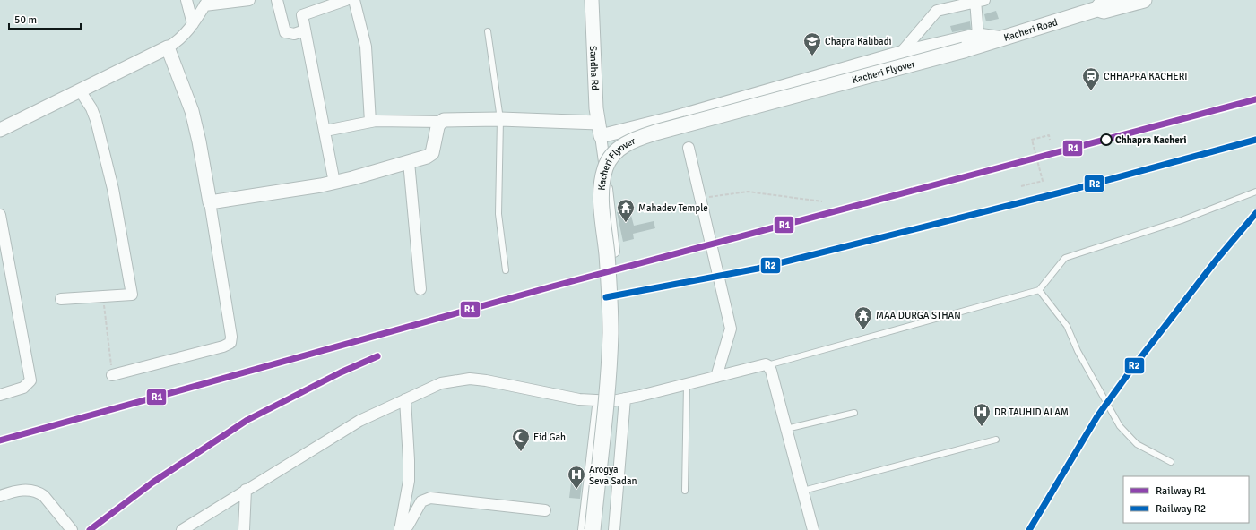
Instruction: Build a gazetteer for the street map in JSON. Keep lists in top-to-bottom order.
{
  "streets": {
    "main road": ["Kacheri Road", "Kacheri Flyover"],
    "street": ["Sandha Rd"]
  },
  "crossings": [
    ["Kacheri Road", "Kacheri Flyover"]
  ],
  "places": {
    "school or university": ["Chapra Kalibadi"],
    "station": ["CHHAPRA KACHERI"],
    "other": ["Chhapra Kacheri"],
    "temple": ["Mahadev Temple", "MAA DURGA STHAN"],
    "hospital": ["DR TAUHID ALAM", "Arogya Seva Sadan"],
    "mosque": ["Eid Gah"]
  },
  "lines": ["rail line R1", "rail line R2"],
  "legend": ["Railway R1", "Railway R2"],
  "scale_bar": "50 m"
}
